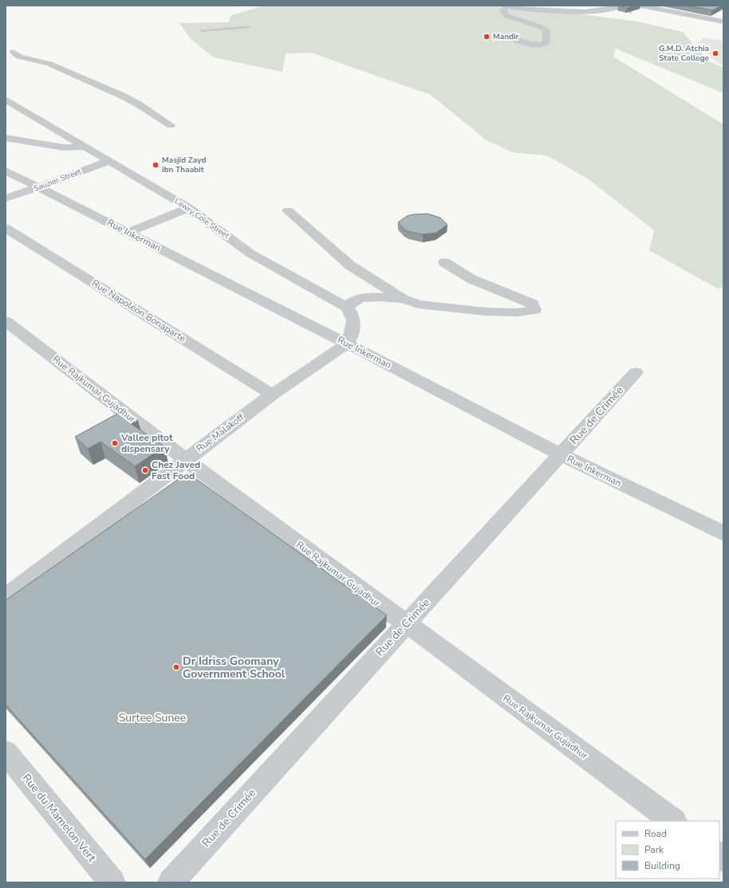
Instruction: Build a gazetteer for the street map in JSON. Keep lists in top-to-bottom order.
{
  "streets": {
    "street": [
      "Sauzier Street",
      "Lawry Cole Street",
      "Rue Inkerman",
      "Rue Napoléon Bonaparte",
      "Rue Rajkumar Gujadhur",
      "Rue de Crimée",
      "Rue Malakoff",
      "Rue du Mamelon Vert"
    ]
  },
  "crossings": [
    ["Sauzier Street", "Lawry Cole Street"],
    ["Sauzier Street", "Rue Inkerman"],
    ["Rue Inkerman", "Rue de Crimée"],
    ["Rue Inkerman", "Rue Malakoff"],
    ["Rue Napoléon Bonaparte", "Rue Malakoff"],
    ["Rue Rajkumar Gujadhur", "Rue de Crimée"],
    ["Rue Rajkumar Gujadhur", "Rue Malakoff"]
  ],
  "parks": ["Surtee Sunee"],
  "places": [
    "Mandir",
    "G.M.D. Atchia State College",
    "Masjid Zayd ibn Thaabit",
    "Vallee pitot dispensary",
    "Chez Javed Fast Food",
    "Dr Idriss Goomany Government School"
  ],
  "legend": ["Road", "Park", "Building"]
}
